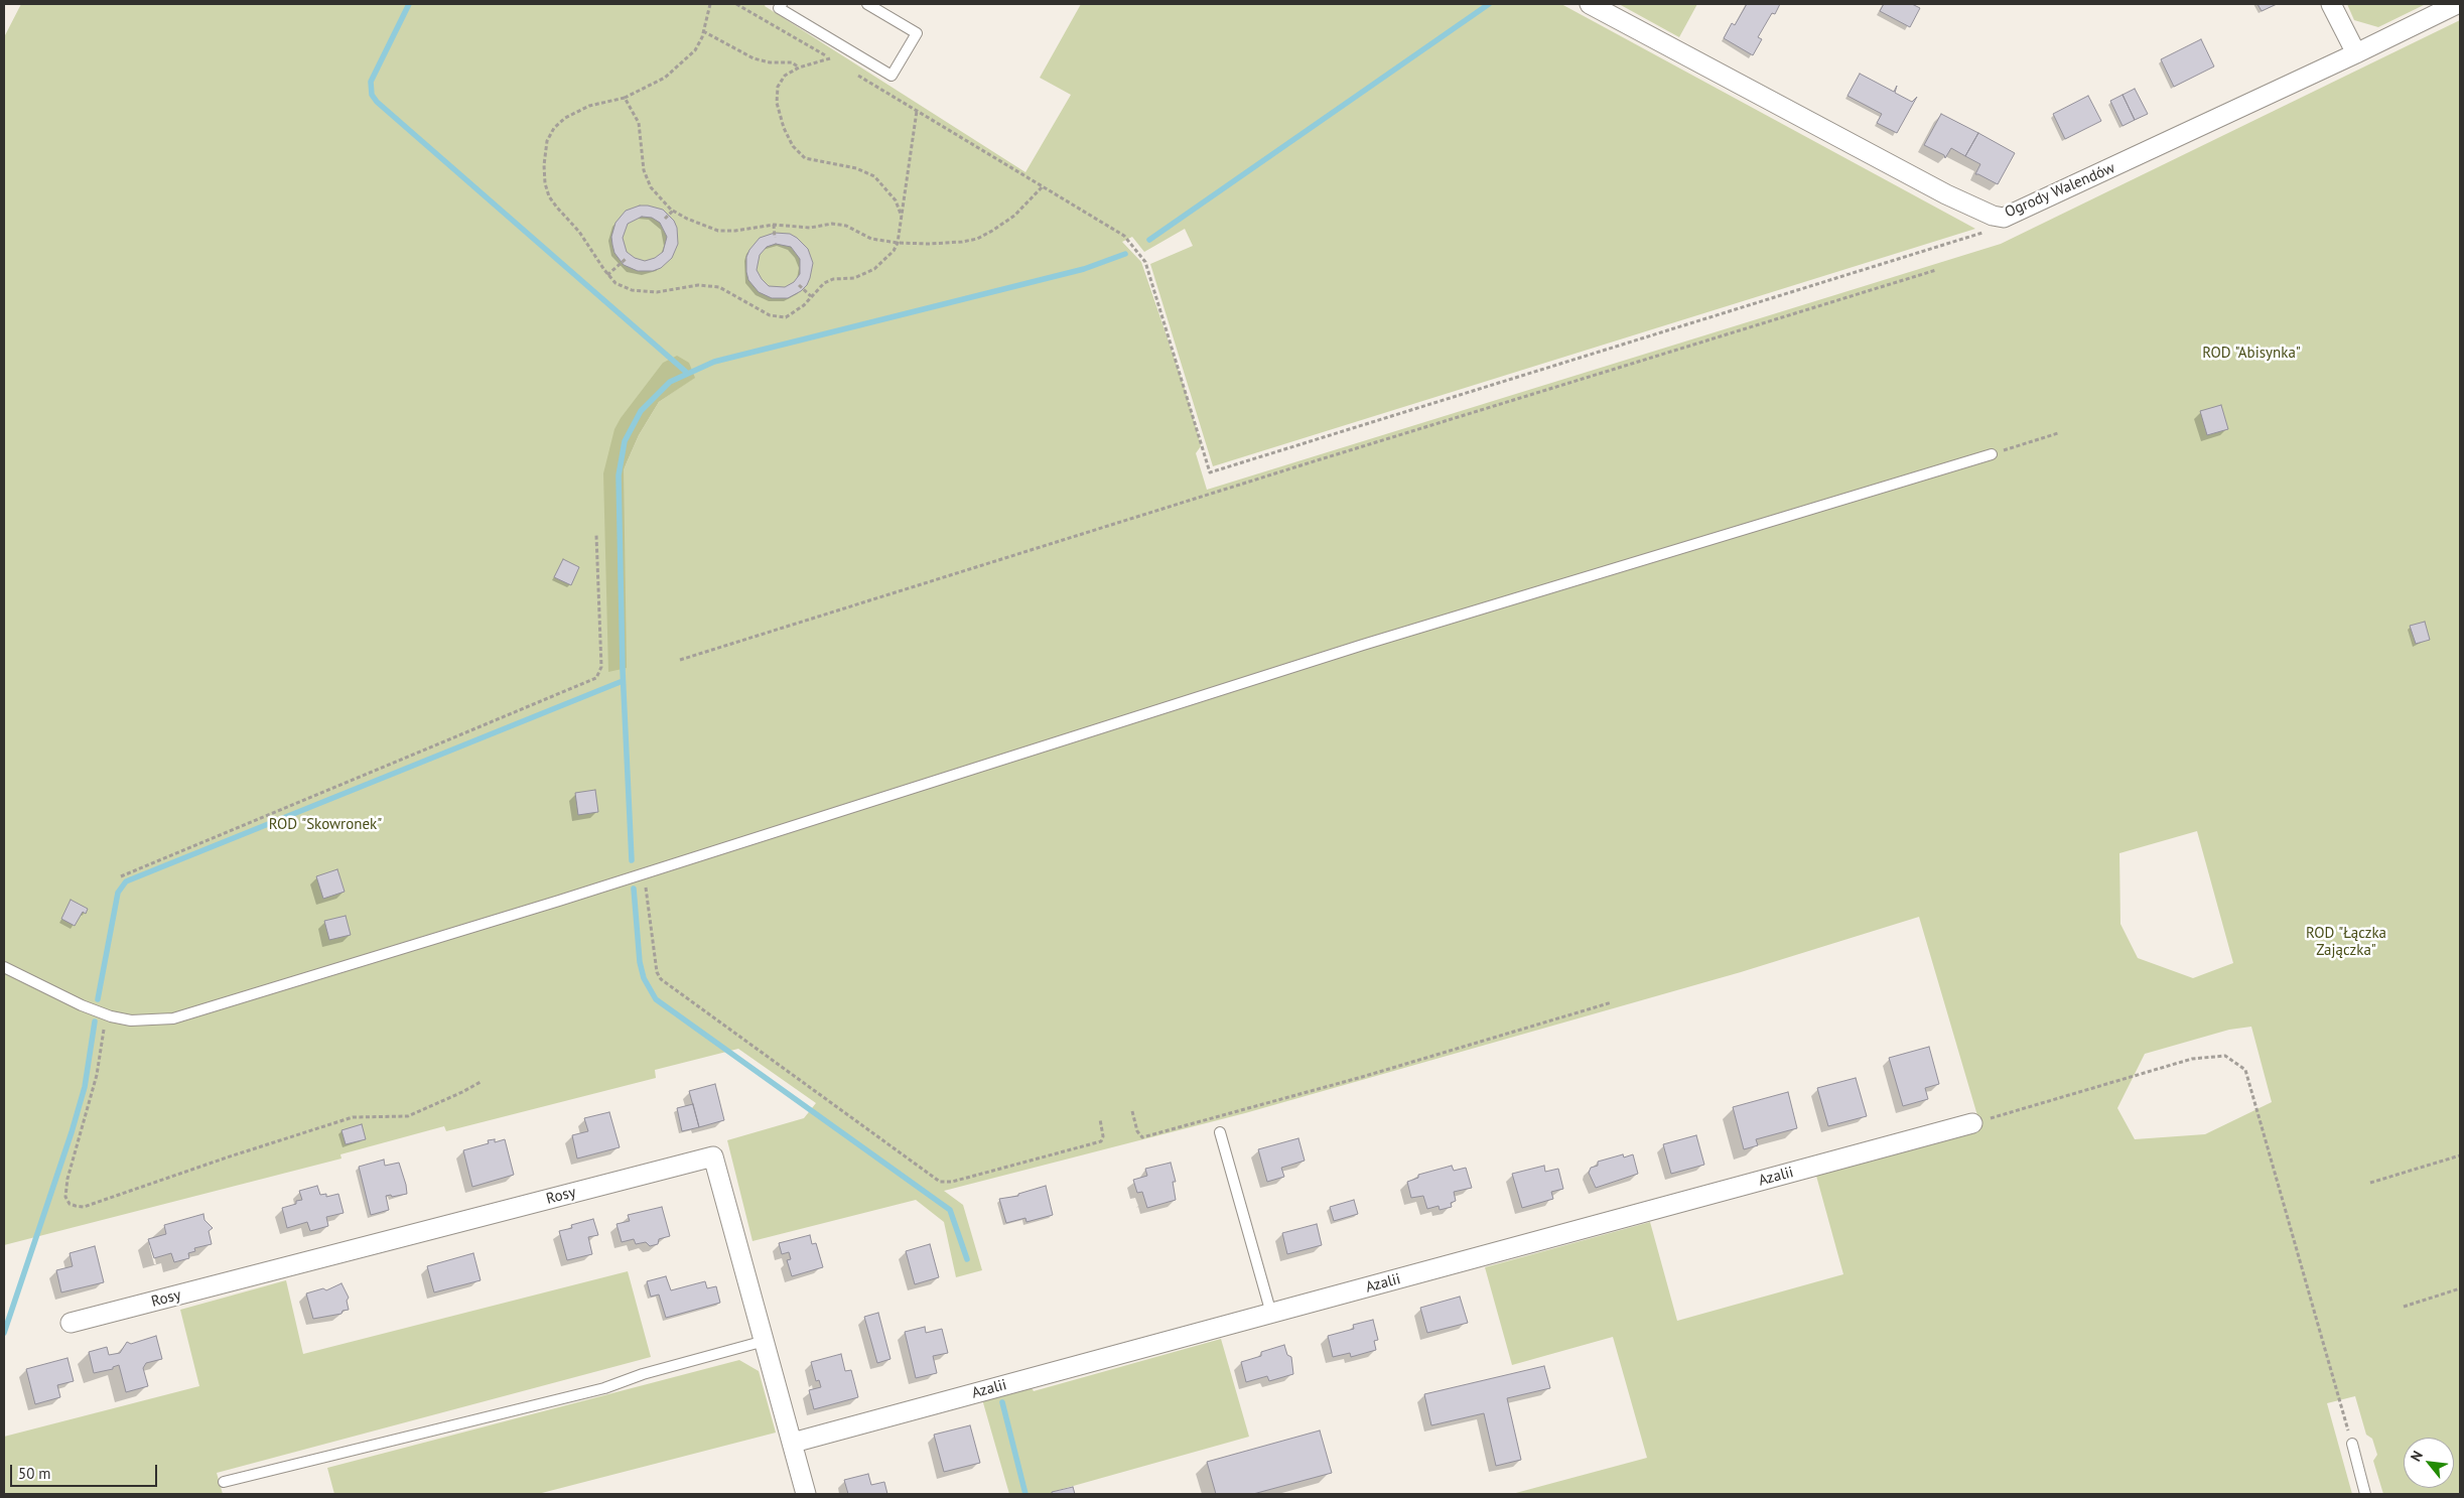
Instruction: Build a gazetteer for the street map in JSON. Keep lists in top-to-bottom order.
{
  "streets": {
    "street": ["Ogrody Walendów", "Azalii", "Rosy"]
  },
  "crossings": [
    ["Azalii", "Rosy"]
  ],
  "parks": ["ROD \"Abisynka\"", "ROD \"Skowronek\"", "ROD \"Łączka Zajączka\""],
  "scale_bar": "50 m",
  "north": "top left"
}
